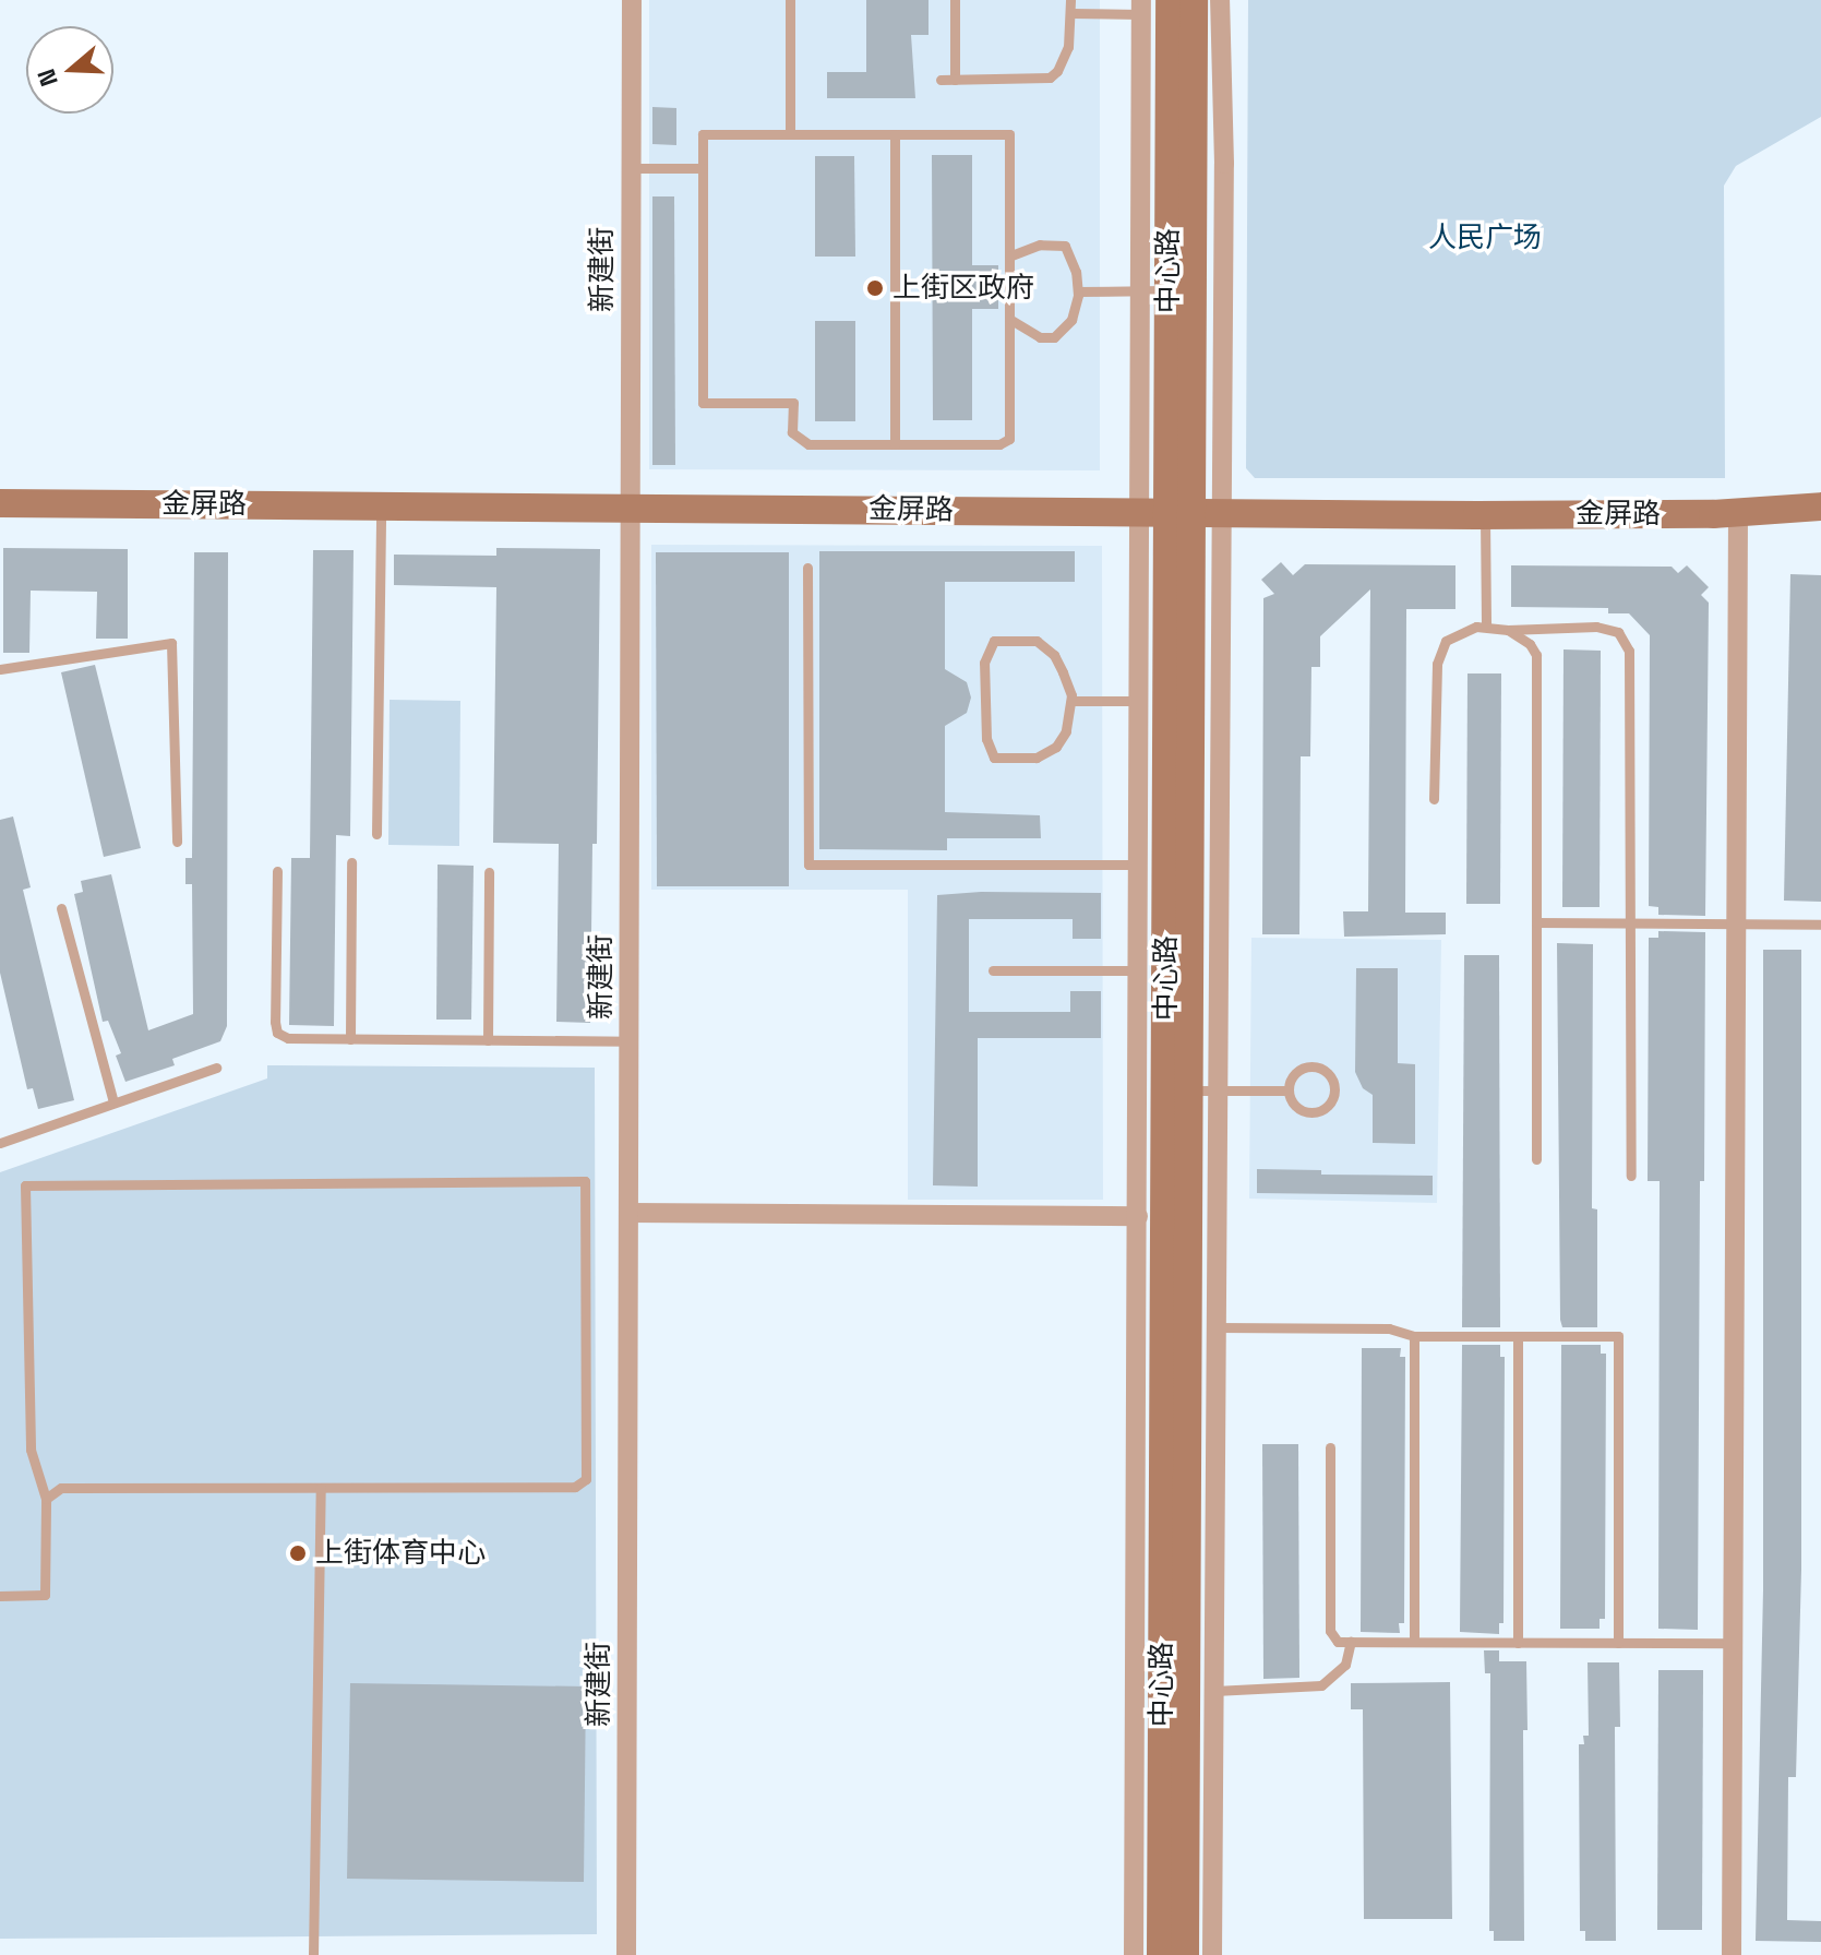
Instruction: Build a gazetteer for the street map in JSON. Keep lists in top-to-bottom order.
{
  "streets": {
    "main road": ["中心路", "金屏路"],
    "street": ["新建街"]
  },
  "crossings": [
    ["新建街", "金屏路"],
    ["中心路", "金屏路"]
  ],
  "parks": ["人民广场"],
  "places": ["上街区政府", "上街体育中心"],
  "north": "left"
}
